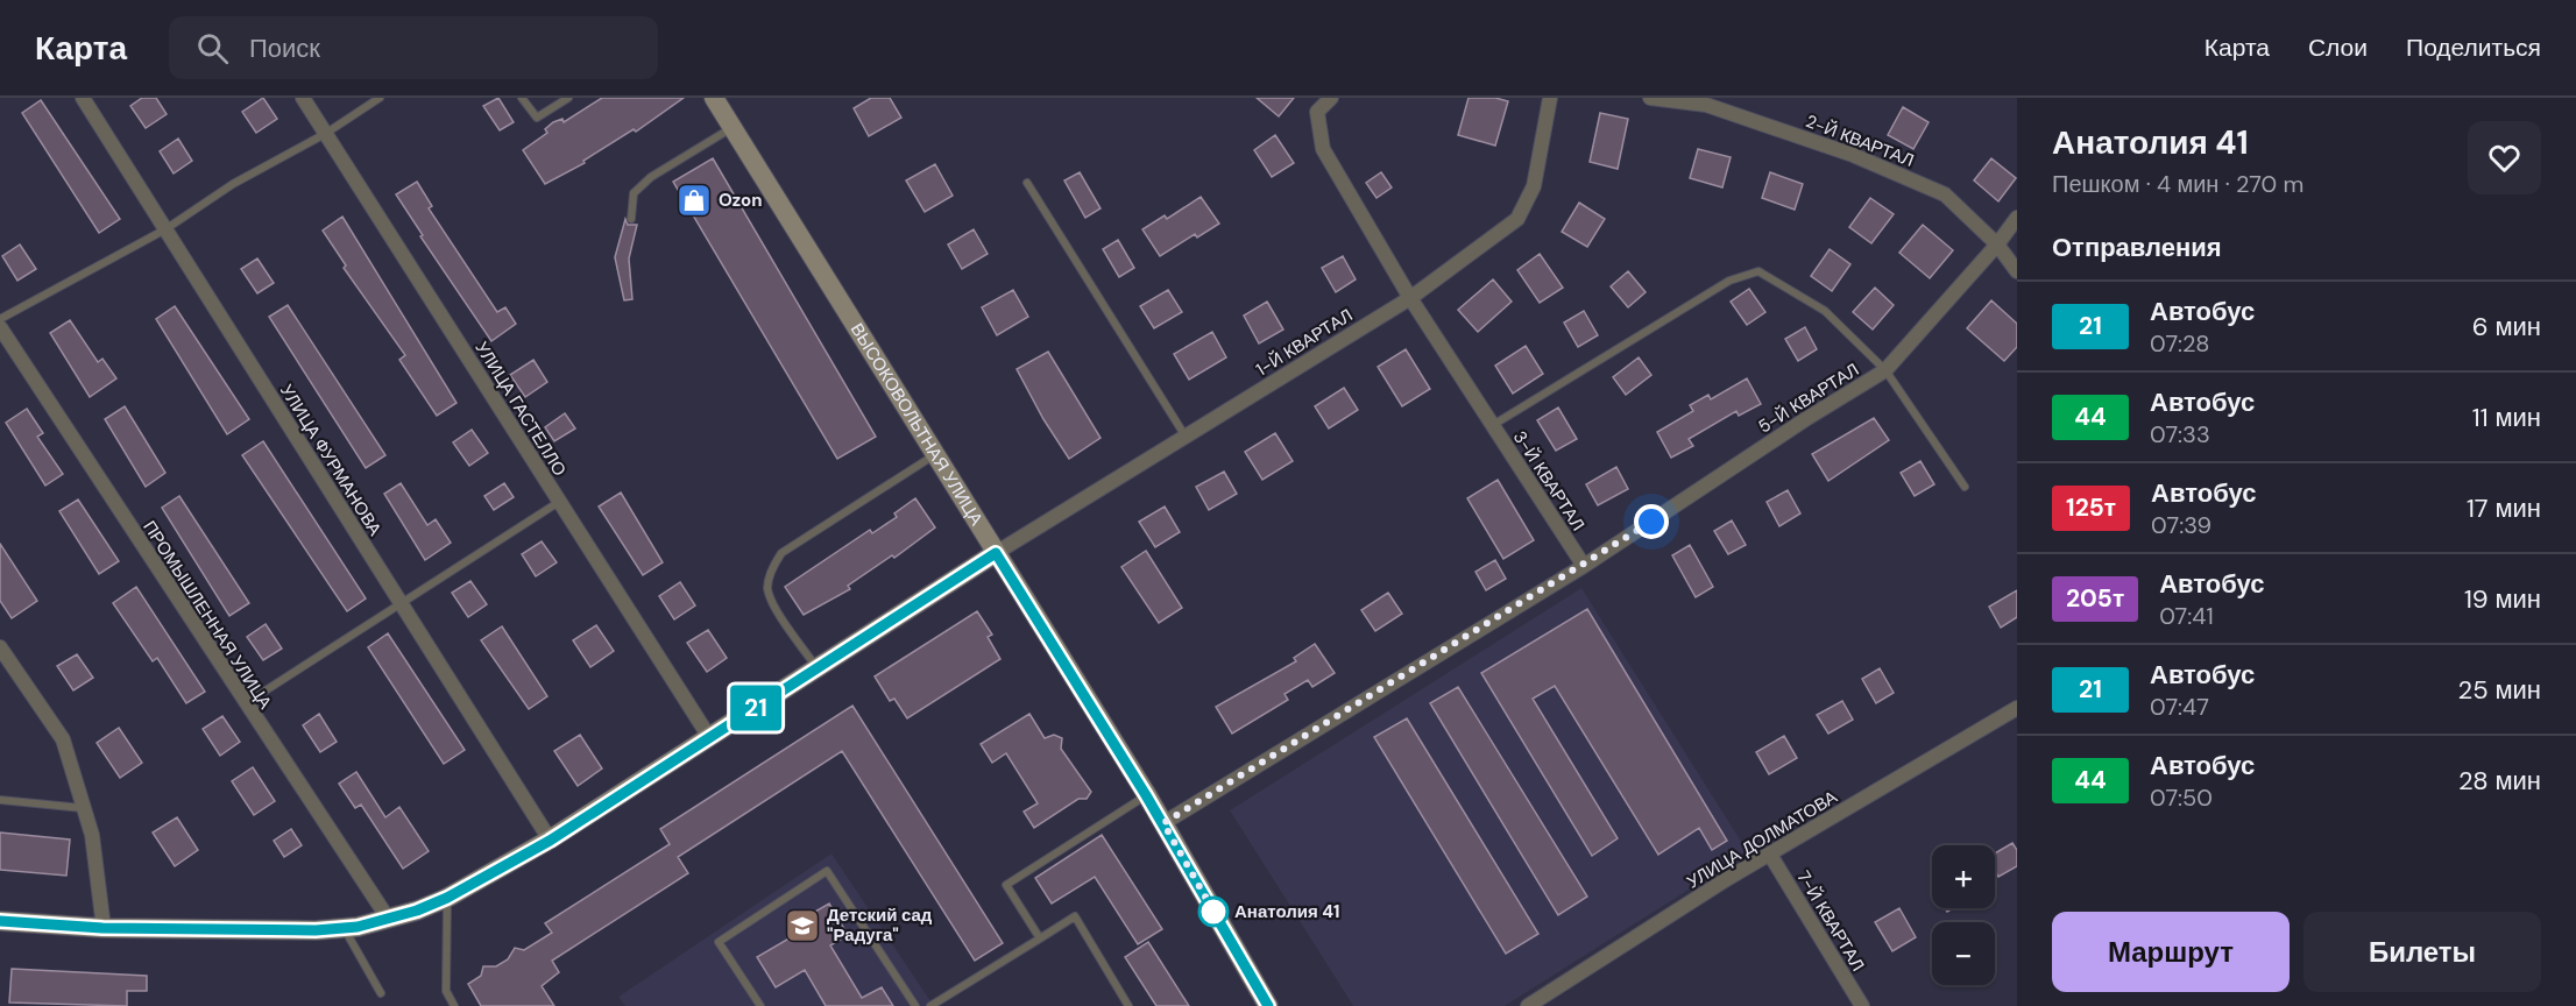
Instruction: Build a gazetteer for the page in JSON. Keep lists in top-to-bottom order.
{
  "streets": {
    "street": [
      "2-Й КВАРТАЛ",
      "1-Й КВАРТАЛ",
      "5-Й КВАРТАЛ",
      "УЛИЦА ГАСТЕЛЛО",
      "ВЫСОКОВОЛЬТНАЯ УЛИЦА",
      "УЛИЦА ФУРМАНОВА",
      "3-Й КВАРТАЛ",
      "ПРОМЫШЛЕННАЯ УЛИЦА",
      "УЛИЦА ДОЛМАТОВА",
      "7-Й КВАРТАЛ"
    ]
  },
  "crossings": [
    ["2-Й КВАРТАЛ", "5-Й КВАРТАЛ"],
    ["1-Й КВАРТАЛ", "ВЫСОКОВОЛЬТНАЯ УЛИЦА"],
    ["1-Й КВАРТАЛ", "3-Й КВАРТАЛ"],
    ["5-Й КВАРТАЛ", "3-Й КВАРТАЛ"],
    ["УЛИЦА ДОЛМАТОВА", "7-Й КВАРТАЛ"]
  ],
  "places": {
    "shop": ["Ozon"],
    "other": ["Анатолия 41"],
    "school or university": ["Детский сад \"Радуга\""]
  },
  "lines": ["bus line 21"],
  "page": {
    "header": "Карта",
    "search": "Поиск",
    "nav": ["Карта", "Слои", "Поделиться"],
    "on_map": "21",
    "heading": [
      ["Анатолия 41", "Пешком · 4 мин · 270 m"],
      "Отправления"
    ],
    "list": [
      {
        "mark": "21",
        "name": "Автобус",
        "note": "07:28",
        "value": "6 мин"
      },
      {
        "mark": "44",
        "name": "Автобус",
        "note": "07:33",
        "value": "11 мин"
      },
      {
        "mark": "125т",
        "name": "Автобус",
        "note": "07:39",
        "value": "17 мин"
      },
      {
        "mark": "205т",
        "name": "Автобус",
        "note": "07:41",
        "value": "19 мин"
      },
      {
        "mark": "21",
        "name": "Автобус",
        "note": "07:47",
        "value": "25 мин"
      },
      {
        "mark": "44",
        "name": "Автобус",
        "note": "07:50",
        "value": "28 мин"
      }
    ],
    "map_buttons": ["+", "−"],
    "buttons": ["Маршрут", "Билеты"]
  }
}
